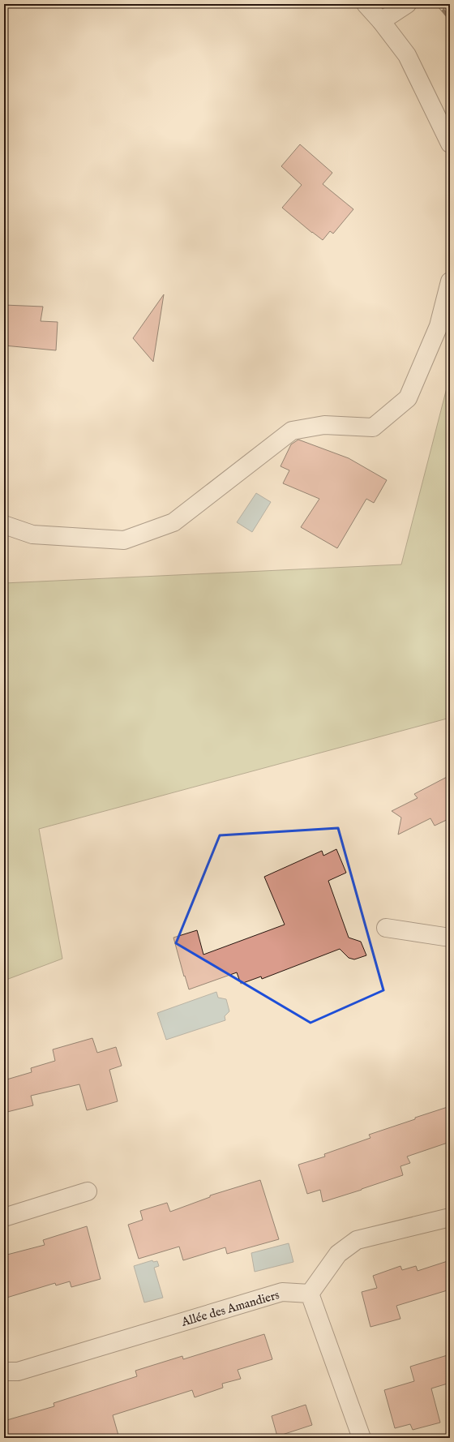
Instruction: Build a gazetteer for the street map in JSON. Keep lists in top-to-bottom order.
{
  "streets": {
    "street": ["Allée des Amandiers"]
  }
}
